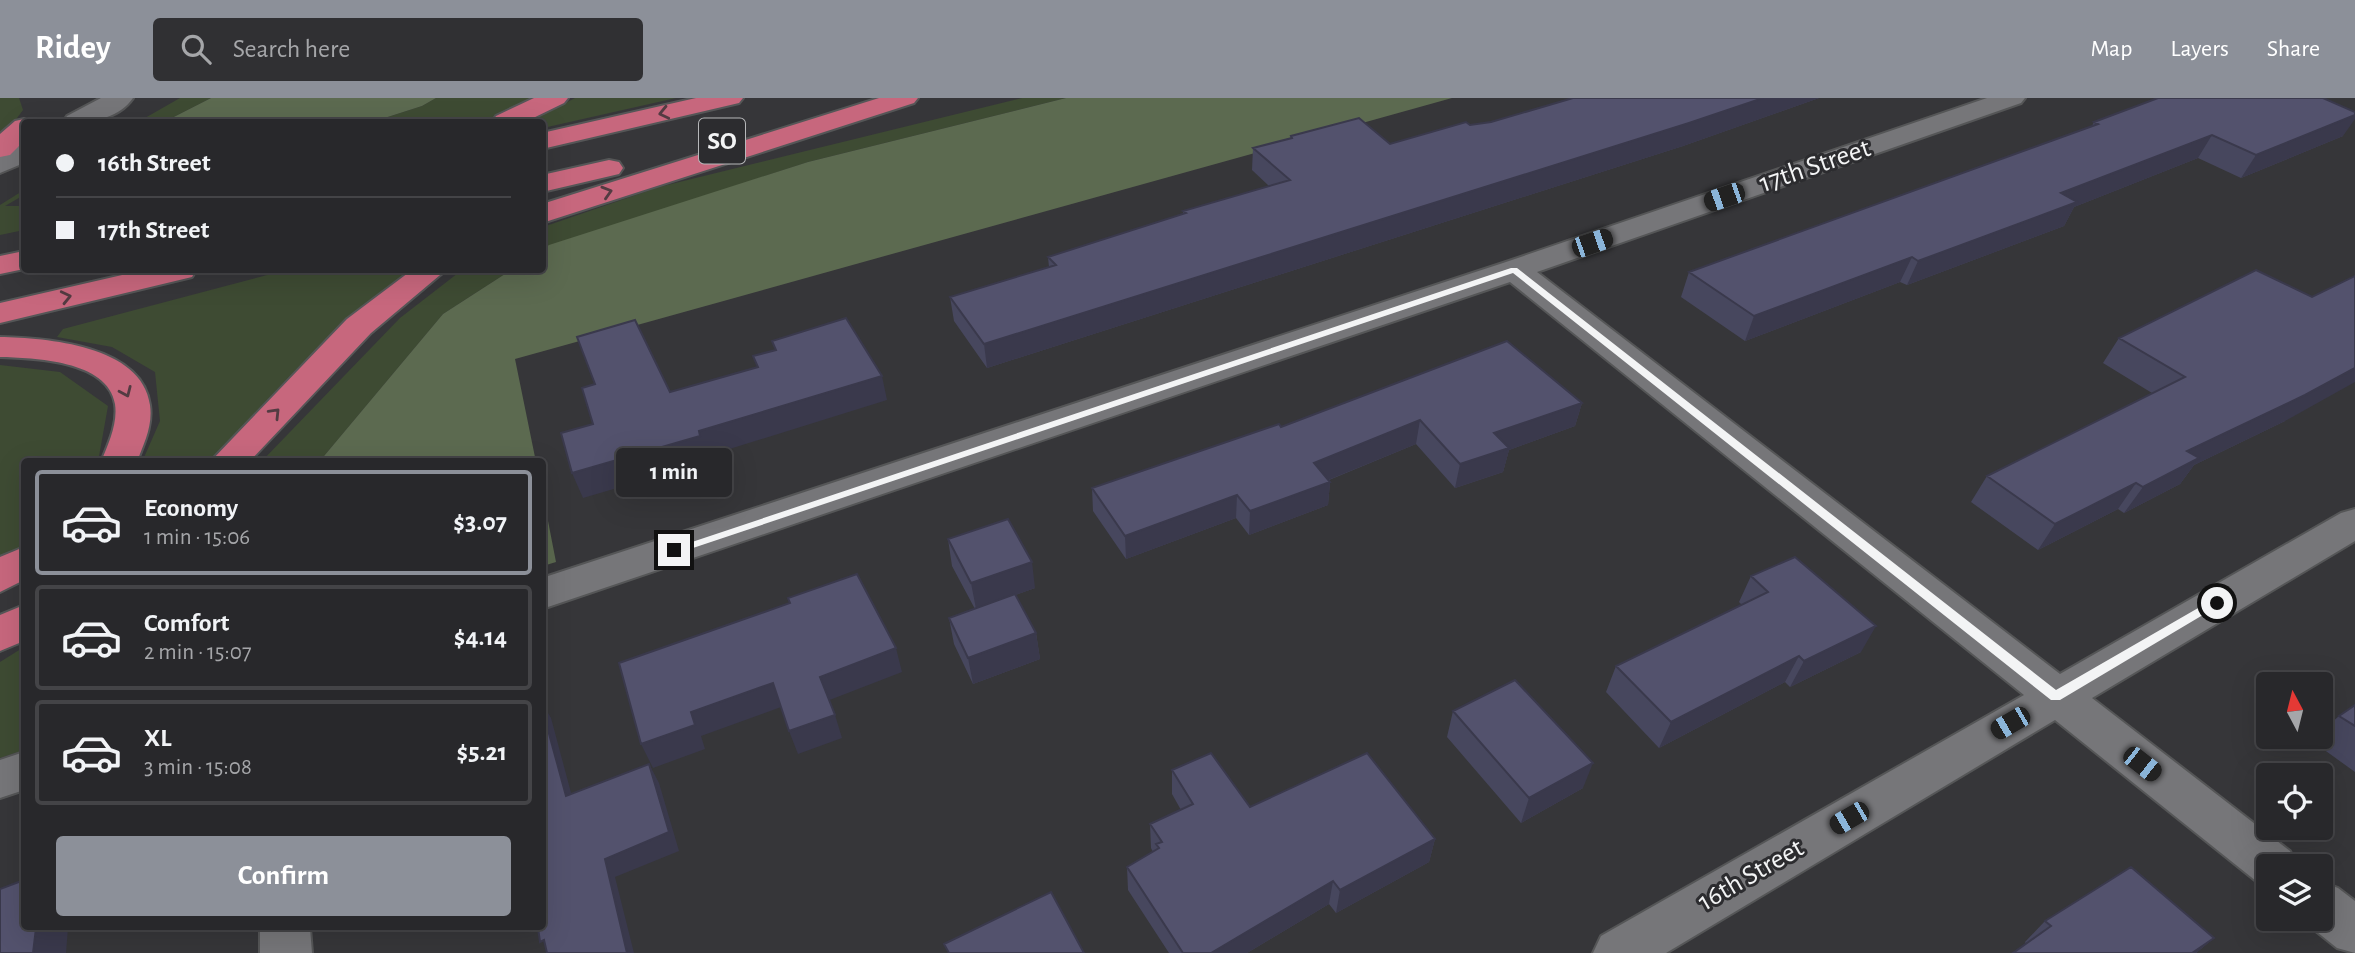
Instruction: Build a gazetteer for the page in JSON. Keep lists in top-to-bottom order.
{
  "streets": {
    "highway": ["SO"],
    "street": ["17th Street", "16th Street"]
  },
  "north": "top",
  "page": {
    "header": "Ridey",
    "search": "Search here",
    "nav": ["Map", "Layers", "Share"],
    "banner": ["16th Street", "17th Street"],
    "bubble": "1 min",
    "list": [
      {
        "name": "Economy",
        "note": "1 min · 15:06",
        "value": "$3.07"
      },
      {
        "name": "Comfort",
        "note": "2 min · 15:07",
        "value": "$4.14"
      },
      {
        "name": "XL",
        "note": "3 min · 15:08",
        "value": "$5.21"
      }
    ],
    "buttons": "Confirm"
  }
}
